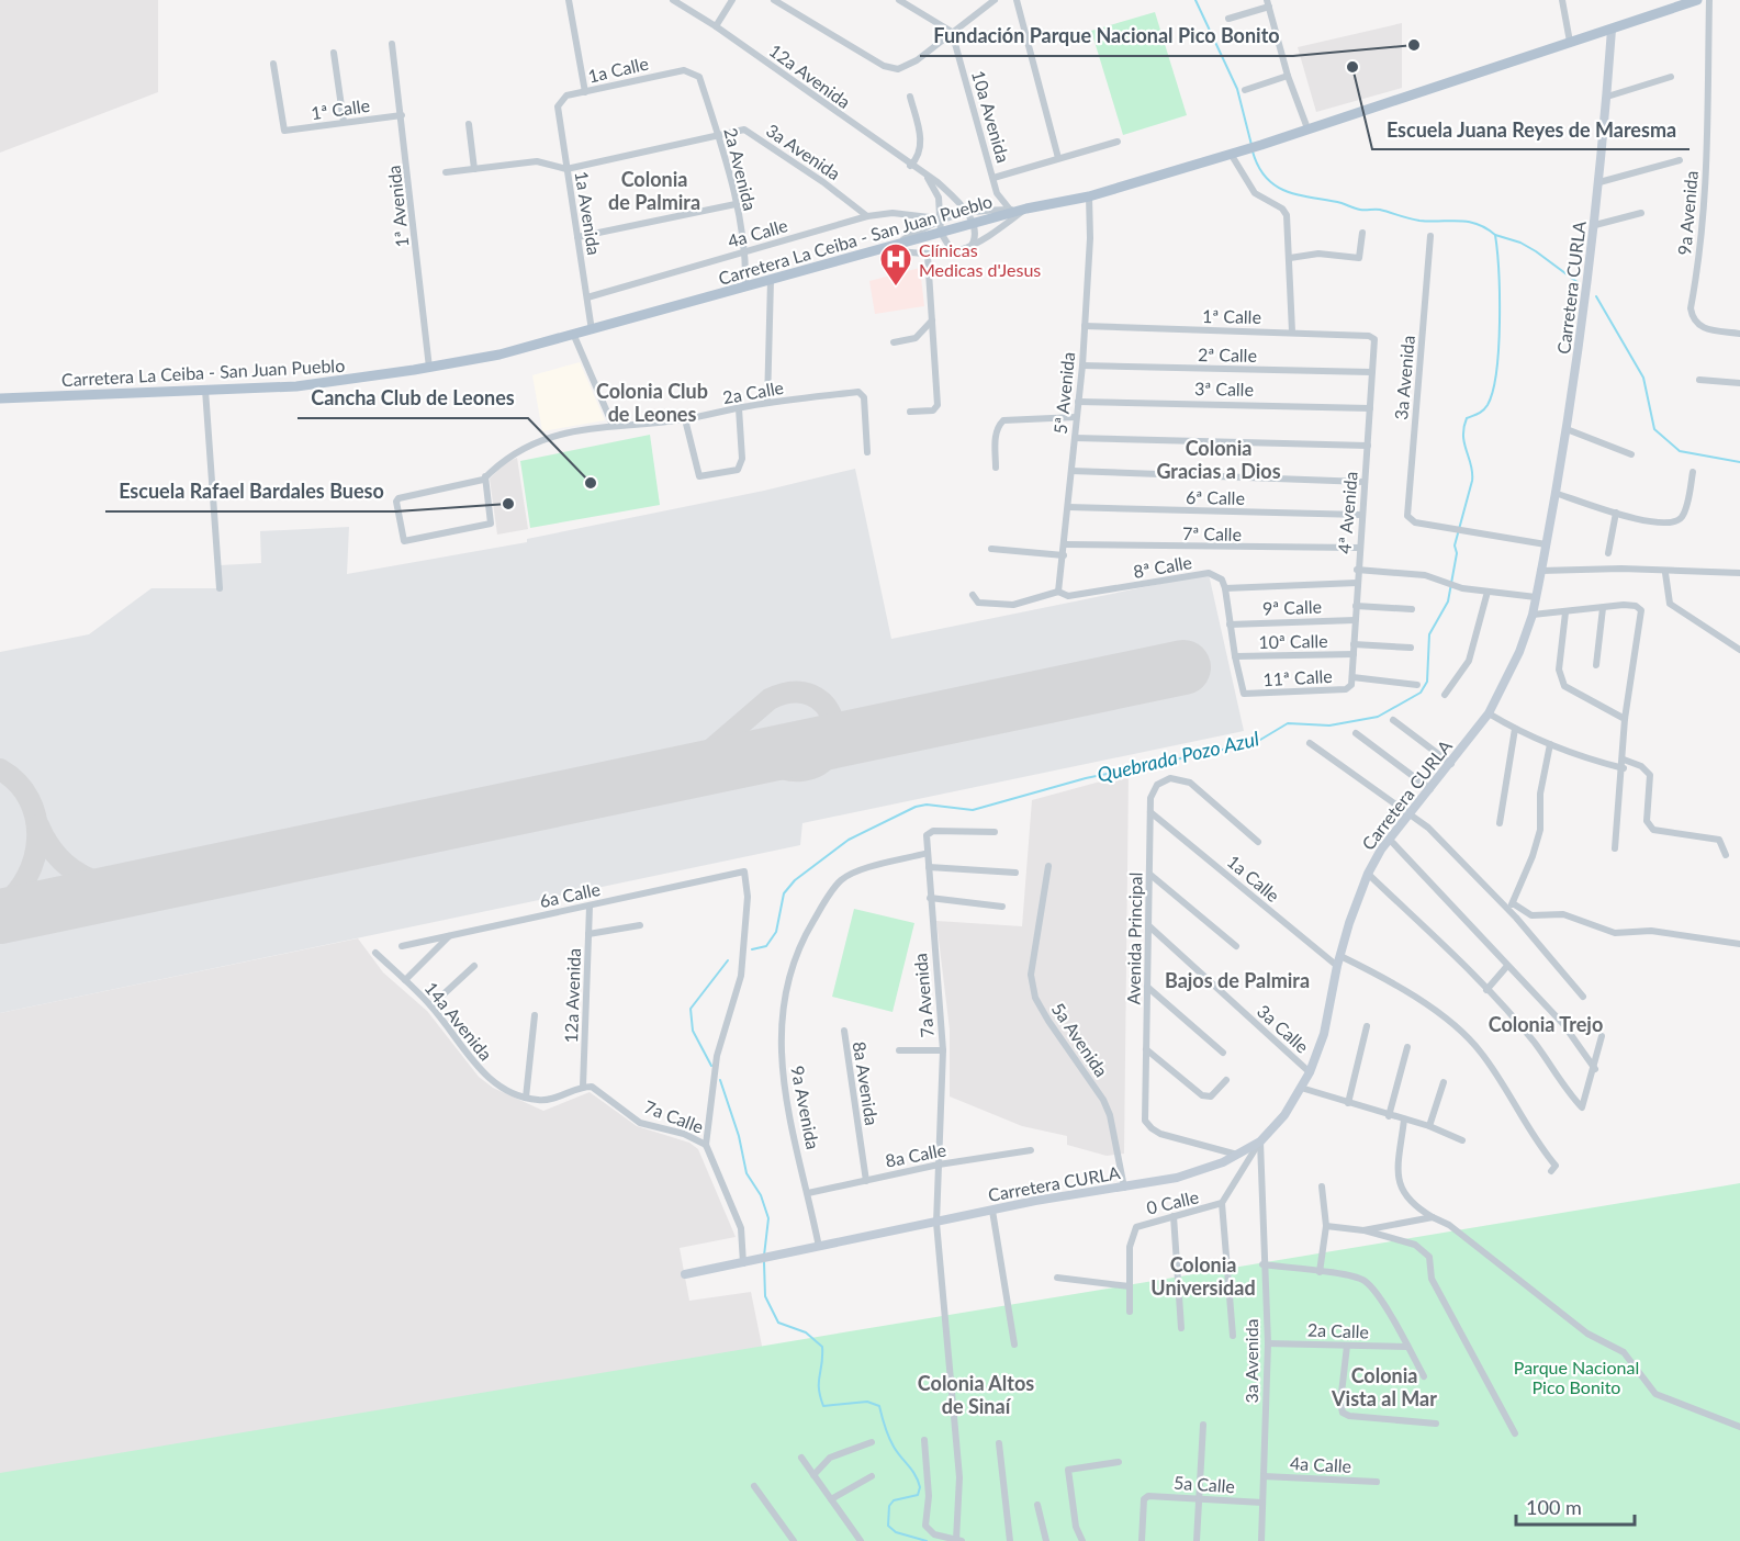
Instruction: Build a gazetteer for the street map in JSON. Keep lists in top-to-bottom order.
{
  "streets": {
    "main road": ["Carretera La Ceiba - San Juan Pueblo", "Carretera CURLA"],
    "street": [
      "1a Calle",
      "12a Avenida",
      "1ª Calle",
      "10a Avenida",
      "3a Avenida",
      "2a Avenida",
      "1ª Avenida",
      "1a Avenida",
      "9a Avenida",
      "4a Calle",
      "2ª Calle",
      "3ª Calle",
      "2a Calle",
      "5ª Avenida",
      "6ª Calle",
      "4ª Avenida",
      "7ª Calle",
      "8ª Calle",
      "9ª Calle",
      "10ª Calle",
      "11ª Calle",
      "6a Calle",
      "Avenida Principal",
      "7a Avenida",
      "14a Avenida",
      "3a Calle",
      "5a Avenida",
      "8a Avenida",
      "7a Calle",
      "8a Calle",
      "0 Calle",
      "5a Calle"
    ]
  },
  "crossings": [
    ["1a Calle", "2a Avenida"],
    ["1a Calle", "1a Avenida"],
    ["1a Calle", "Carretera CURLA"],
    ["1a Calle", "Avenida Principal"],
    ["12a Avenida", "Carretera La Ceiba - San Juan Pueblo"],
    ["12a Avenida", "6a Calle"],
    ["12a Avenida", "7a Calle"],
    ["1ª Calle", "1ª Avenida"],
    ["1ª Calle", "5ª Avenida"],
    ["1ª Calle", "4ª Avenida"],
    ["3a Avenida", "2a Avenida"],
    ["3a Avenida", "4a Calle"],
    ["3a Avenida", "Carretera CURLA"],
    ["3a Avenida", "2a Calle"],
    ["3a Avenida", "0 Calle"],
    ["3a Avenida", "5a Calle"],
    ["2a Avenida", "4a Calle"],
    ["2a Avenida", "Carretera La Ceiba - San Juan Pueblo"],
    ["1ª Avenida", "Carretera La Ceiba - San Juan Pueblo"],
    ["1a Avenida", "4a Calle"],
    ["1a Avenida", "Carretera La Ceiba - San Juan Pueblo"],
    ["9a Avenida", "Carretera CURLA"],
    ["9a Avenida", "7a Avenida"],
    ["9a Avenida", "8a Calle"],
    ["Carretera La Ceiba - San Juan Pueblo", "Carretera CURLA"],
    ["Carretera La Ceiba - San Juan Pueblo", "5ª Avenida"],
    ["Carretera CURLA", "Avenida Principal"],
    ["Carretera CURLA", "7a Avenida"],
    ["Carretera CURLA", "3a Calle"],
    ["Carretera CURLA", "5a Avenida"],
    ["Carretera CURLA", "0 Calle"],
    ["2ª Calle", "5ª Avenida"],
    ["2ª Calle", "4ª Avenida"],
    ["3ª Calle", "5ª Avenida"],
    ["3ª Calle", "4ª Avenida"],
    ["5ª Avenida", "6ª Calle"],
    ["5ª Avenida", "7ª Calle"],
    ["5ª Avenida", "8ª Calle"],
    ["6ª Calle", "4ª Avenida"],
    ["4ª Avenida", "7ª Calle"],
    ["4ª Avenida", "9ª Calle"],
    ["4ª Avenida", "10ª Calle"],
    ["4ª Avenida", "11ª Calle"],
    ["10ª Calle", "11ª Calle"],
    ["6a Calle", "7a Calle"],
    ["Avenida Principal", "3a Calle"],
    ["7a Avenida", "8a Calle"],
    ["8a Avenida", "8a Calle"]
  ],
  "districts": [
    "Colonia de Palmira",
    "Colonia Club de Leones",
    "Colonia Gracias a Dios",
    "Bajos de Palmira",
    "Colonia Trejo",
    "Colonia Universidad",
    "Colonia Vista al Mar",
    "Colonia Altos de Sinaí"
  ],
  "water": ["Quebrada Pozo Azul"],
  "parks": ["Parque Nacional Pico Bonito"],
  "places": {
    "other": [
      "Fundación Parque Nacional Pico Bonito",
      "Escuela Juana Reyes de Maresma",
      "Cancha Club de Leones",
      "Escuela Rafael Bardales Bueso"
    ],
    "hospital": ["Clínicas Medicas d'Jesus"]
  },
  "scale_bar": "100 m"
}
